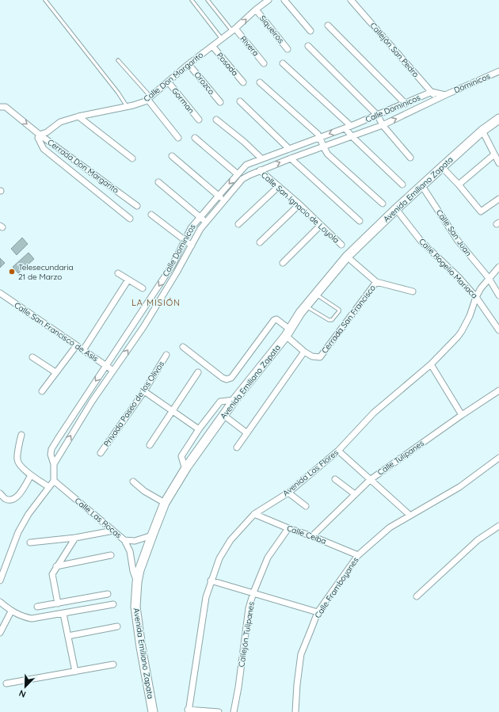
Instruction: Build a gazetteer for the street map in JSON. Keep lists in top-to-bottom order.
{
  "streets": {
    "main road": ["Avenida Emiliano Zapata"],
    "street": [
      "Siqueiros",
      "Rivera",
      "Callejón San Pedro",
      "Posada",
      "Calle Don Margarito",
      "Orozco",
      "Dominicos",
      "Gorman",
      "Calle Dominicos",
      "Cerrada Don Margarito",
      "Calle San Ignacio de Loyola",
      "Calle San Juan",
      "Calle Rogelio Mariaca",
      "Cerrada San Francisco",
      "Calle San Francisco de Asis",
      "Privada Paseo de los Olivos",
      "Calle Tulipanes",
      "Avenida Las Flores",
      "Calle Las Rocas",
      "Calle Ceiba",
      "Calle Framboyanes",
      "Callejón Tulipanes"
    ]
  },
  "crossings": [
    ["Siqueiros", "Calle Don Margarito"],
    ["Rivera", "Calle Don Margarito"],
    ["Callejón San Pedro", "Dominicos"],
    ["Callejón San Pedro", "Calle Dominicos"],
    ["Posada", "Calle Don Margarito"],
    ["Calle Don Margarito", "Orozco"],
    ["Calle Don Margarito", "Gorman"],
    ["Calle Don Margarito", "Cerrada Don Margarito"],
    ["Dominicos", "Calle Dominicos"],
    ["Calle Dominicos", "Calle San Ignacio de Loyola"],
    ["Calle Dominicos", "Calle San Francisco de Asis"],
    ["Calle Dominicos", "Calle Las Rocas"],
    ["Avenida Emiliano Zapata", "Calle San Juan"],
    ["Avenida Emiliano Zapata", "Calle Rogelio Mariaca"],
    ["Avenida Emiliano Zapata", "Cerrada San Francisco"],
    ["Avenida Emiliano Zapata", "Calle Las Rocas"],
    ["Calle San Juan", "Avenida Las Flores"],
    ["Calle Rogelio Mariaca", "Avenida Las Flores"],
    ["Calle Tulipanes", "Calle Ceiba"],
    ["Avenida Las Flores", "Calle Ceiba"],
    ["Calle Ceiba", "Calle Framboyanes"],
    ["Calle Ceiba", "Callejón Tulipanes"]
  ],
  "districts": ["LA MISIÓN"],
  "places": ["Telesecundaria 21 de Marzo"],
  "north": "bottom left"
}
